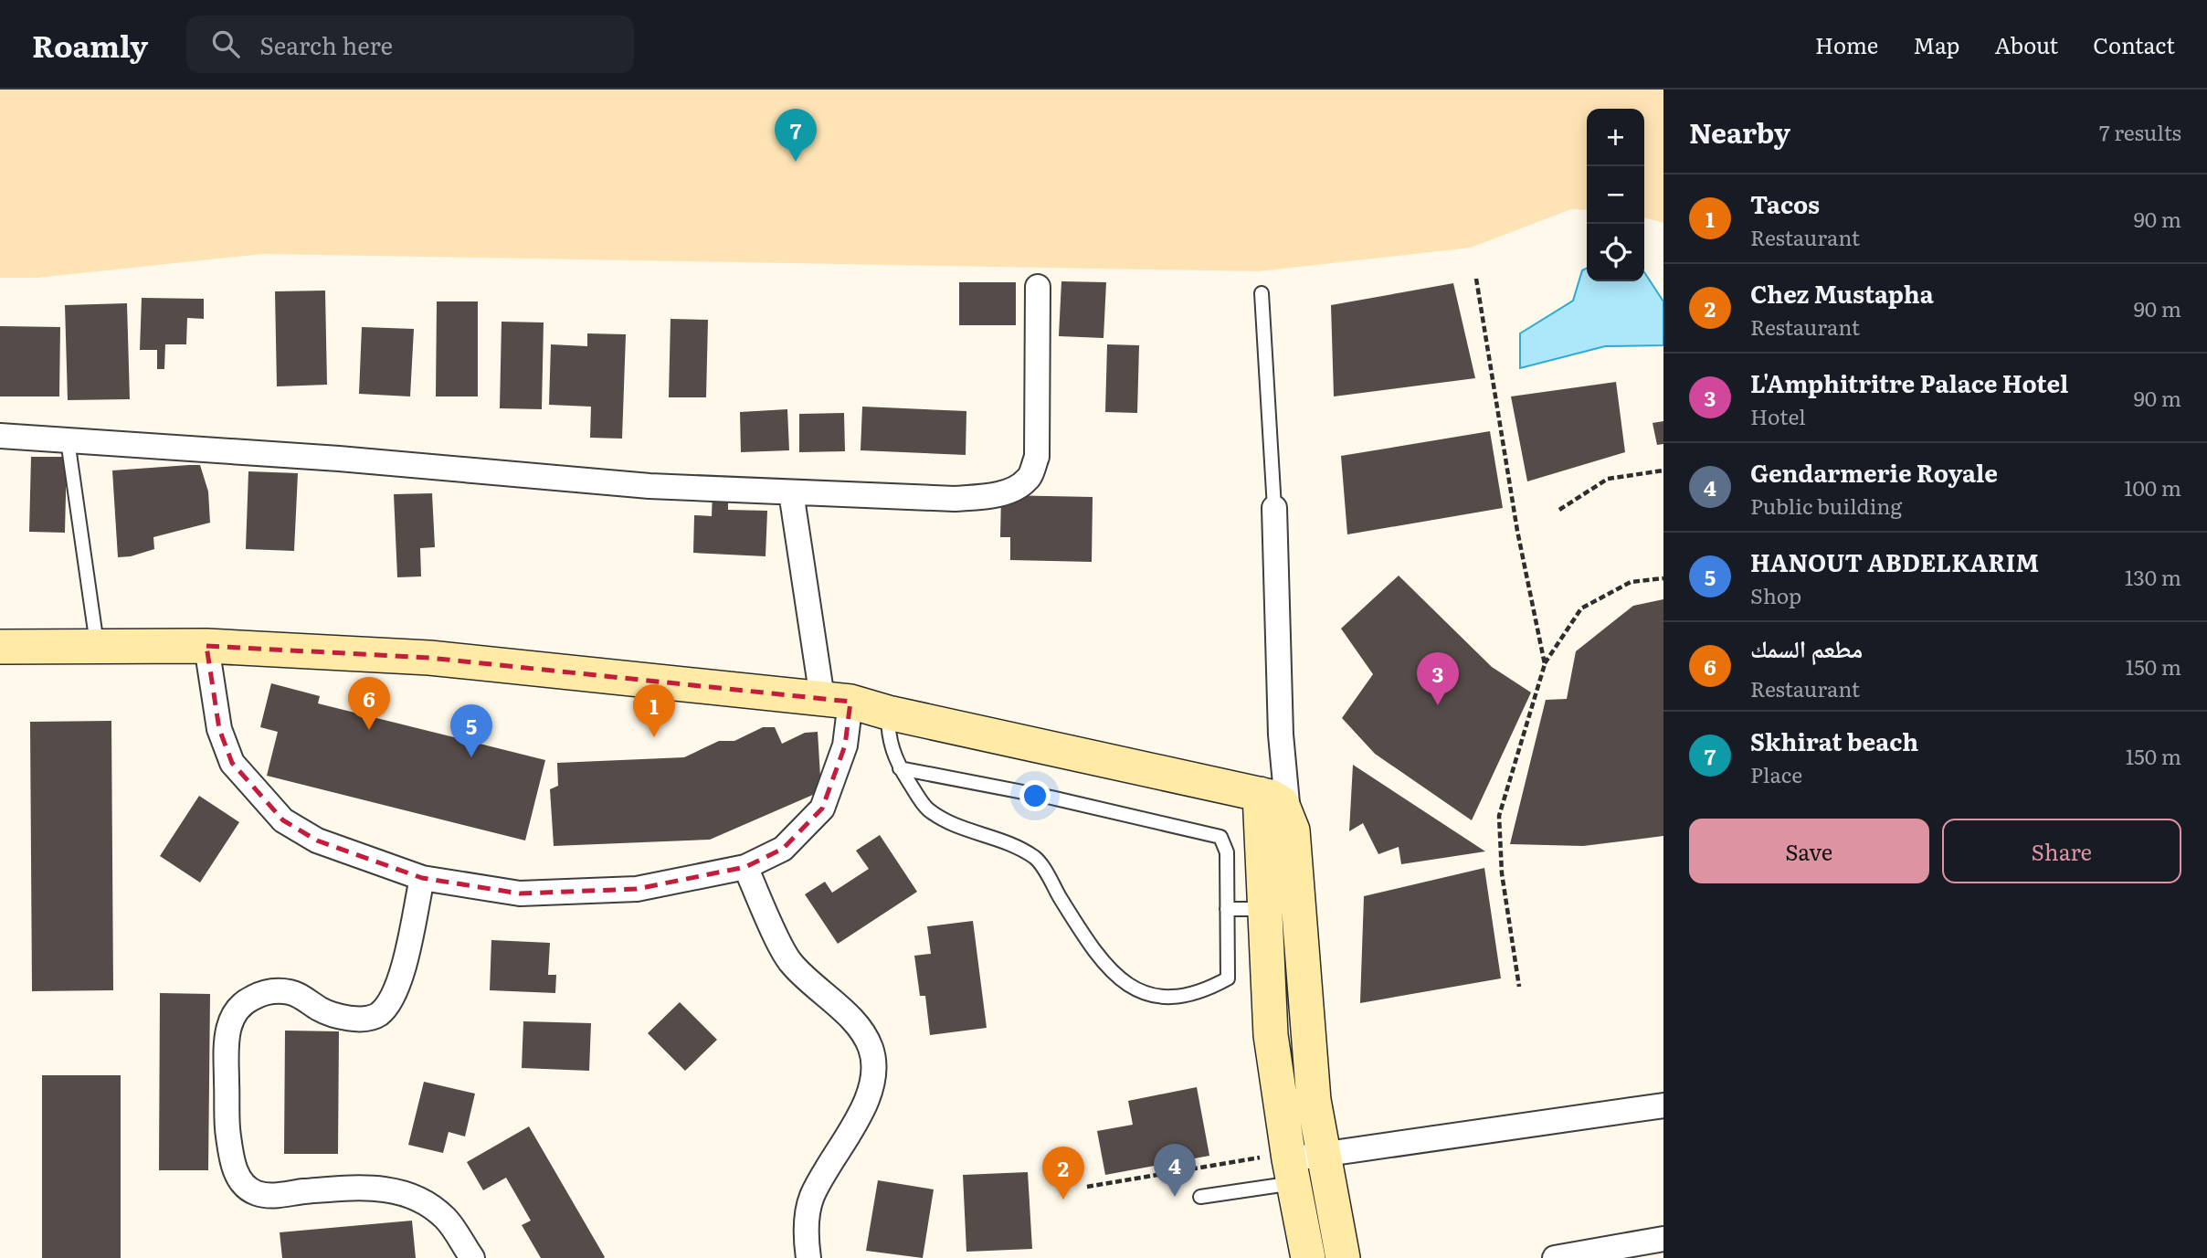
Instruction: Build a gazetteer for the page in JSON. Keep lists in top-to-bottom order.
{
  "page": {
    "header": "Roamly",
    "search": "Search here",
    "nav": [
      "Home",
      "Map",
      "About",
      "Contact"
    ],
    "heading": ["Nearby", "7 results"],
    "map_buttons": ["+", "−"],
    "pins": [
      "7",
      "3",
      "6",
      "1",
      "5",
      "4",
      "2"
    ],
    "list": [
      {
        "mark": "1",
        "name": "Tacos",
        "note": "Restaurant",
        "value": "90 m"
      },
      {
        "mark": "2",
        "name": "Chez Mustapha",
        "note": "Restaurant",
        "value": "90 m"
      },
      {
        "mark": "3",
        "name": "L'Amphitritre Palace Hotel",
        "note": "Hotel",
        "value": "90 m"
      },
      {
        "mark": "4",
        "name": "Gendarmerie Royale",
        "note": "Public building",
        "value": "100 m"
      },
      {
        "mark": "5",
        "name": "HANOUT ABDELKARIM",
        "note": "Shop",
        "value": "130 m"
      },
      {
        "mark": "6",
        "name": "مطعم السمك",
        "note": "Restaurant",
        "value": "150 m"
      },
      {
        "mark": "7",
        "name": "Skhirat beach",
        "note": "Place",
        "value": "150 m"
      }
    ],
    "buttons": ["Save", "Share"]
  }
}
